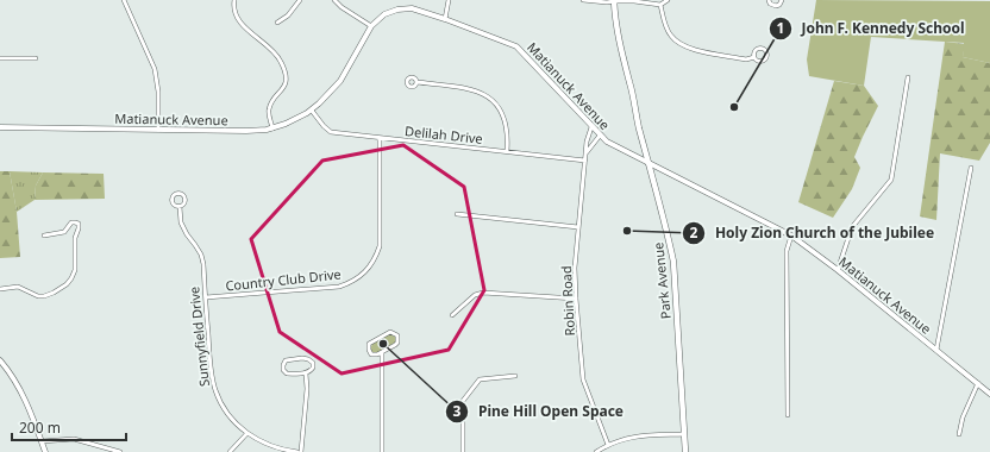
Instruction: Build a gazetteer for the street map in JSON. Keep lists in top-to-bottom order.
{
  "streets": {
    "main road": ["Park Avenue"],
    "street": [
      "Matianuck Avenue",
      "Delilah Drive",
      "Country Club Drive",
      "Robin Road",
      "Sunnyfield Drive"
    ]
  },
  "crossings": [
    ["Matianuck Avenue", "Delilah Drive"],
    ["Matianuck Avenue", "Park Avenue"],
    ["Matianuck Avenue", "Robin Road"],
    ["Delilah Drive", "Country Club Drive"],
    ["Delilah Drive", "Robin Road"],
    ["Country Club Drive", "Sunnyfield Drive"]
  ],
  "places": ["John F. Kennedy School", "Holy Zion Church of the Jubilee", "Pine Hill Open Space"],
  "scale_bar": "200 m"
}
